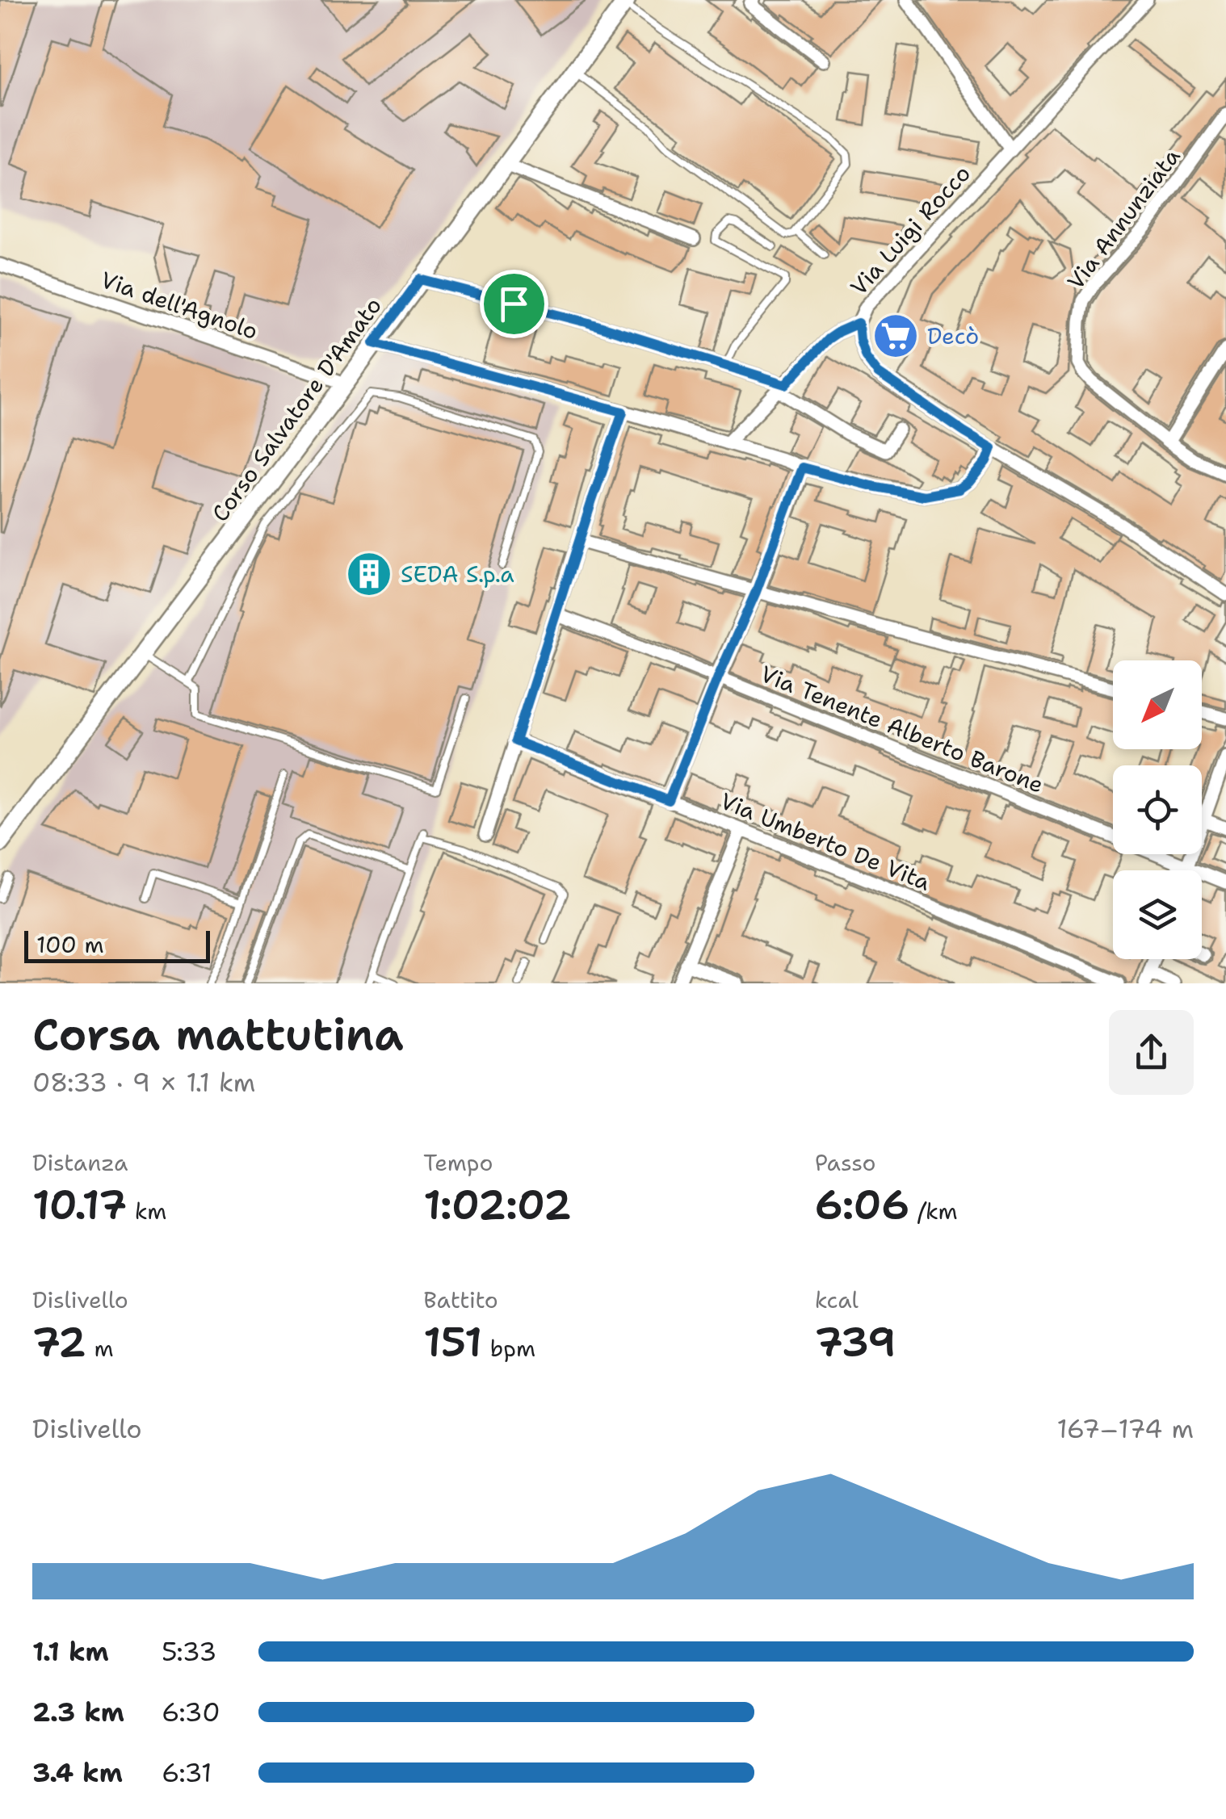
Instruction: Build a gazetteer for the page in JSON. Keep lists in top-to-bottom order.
{
  "streets": {
    "street": [
      "Via Annunziata",
      "Via Luigi Rocco",
      "Via dell'Agnolo",
      "Corso Salvatore D'Amato",
      "Via Tenente Alberto Barone",
      "Via Umberto De Vita"
    ]
  },
  "crossings": [
    ["Via dell'Agnolo", "Corso Salvatore D'Amato"]
  ],
  "places": {
    "supermarket": ["Decò"],
    "building": ["SEDA S.p.a"]
  },
  "scale_bar": "100 m",
  "north": "bottom left",
  "page": {
    "scale": "100 m",
    "heading": ["Corsa mattutina", "08:33 · 9 × 1.1 km"],
    "stats": [
      ["Distanza", "10.17 km"],
      ["Tempo", "1:02:02"],
      ["Passo", "6:06 /km"],
      ["Dislivello", "72 m"],
      ["Battito", "151 bpm"],
      ["kcal", "739"]
    ],
    "chart": ["Dislivello", "167–174 m"],
    "list": [
      {
        "name": "1.1 km",
        "note": "5:33"
      },
      {
        "name": "2.3 km",
        "note": "6:30"
      },
      {
        "name": "3.4 km",
        "note": "6:31"
      }
    ]
  }
}
